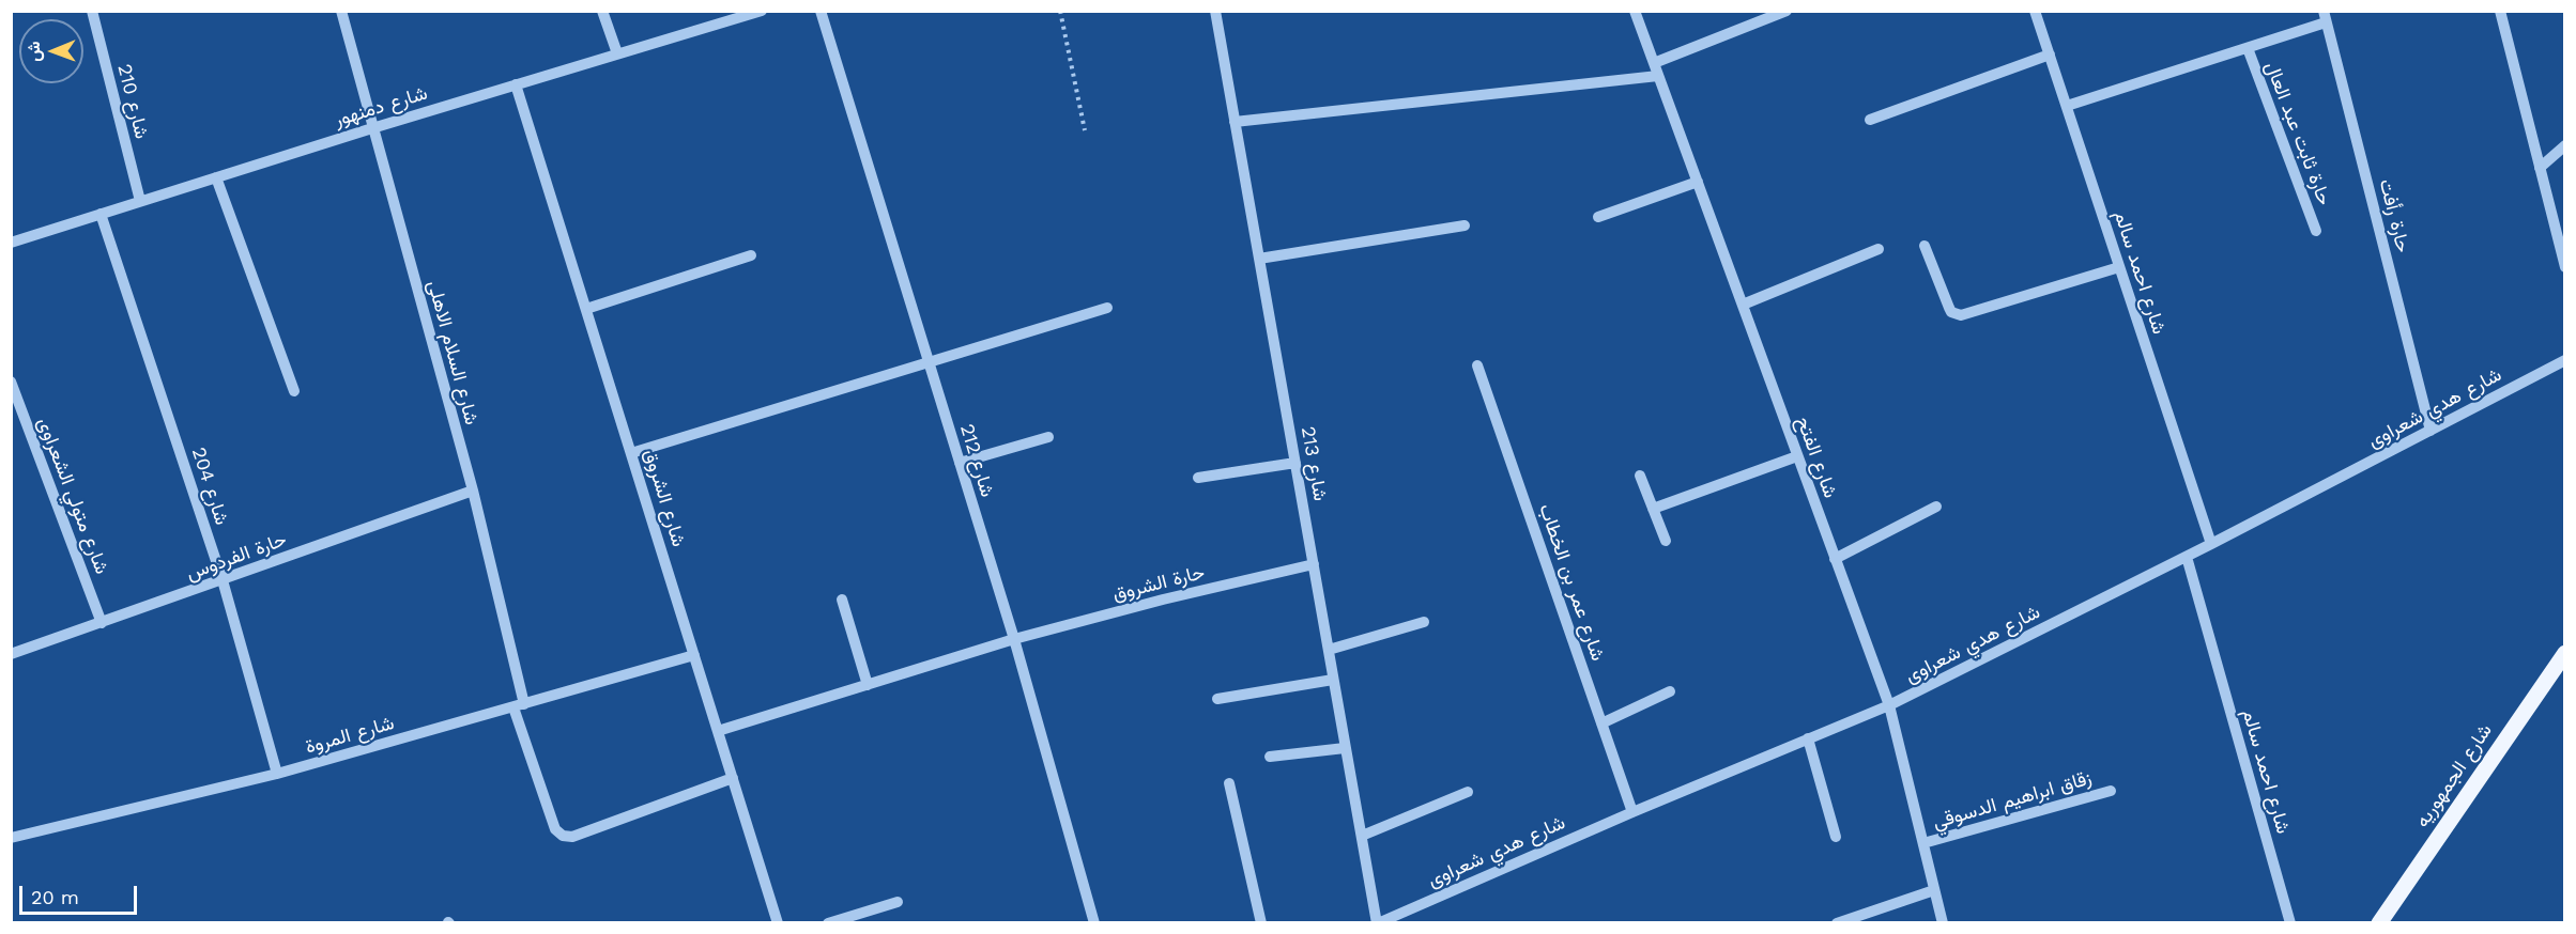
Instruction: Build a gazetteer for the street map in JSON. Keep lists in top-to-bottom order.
{
  "streets": {
    "main road": ["شارع الجمهوريه"],
    "street": [
      "شارع 210",
      "شارع دمنهور",
      "حارة ثابت عبد العال",
      "حارة رأفت",
      "شارع احمد سالم",
      "شارع السلام الاهلى",
      "شارع هدي شعراوى",
      "شارع الفتح",
      "شارع 212",
      "شارع 213",
      "شارع 204",
      "شارع متولي الشعراوى",
      "شارع الشروق",
      "حارة الفردوس",
      "شارع عمر بن الخطاب",
      "حارة الشروق",
      "شارع المروة",
      "زقاق ابراهيم الدسوقي"
    ]
  },
  "crossings": [
    ["شارع 210", "شارع دمنهور"],
    ["شارع دمنهور", "شارع السلام الاهلى"],
    ["شارع دمنهور", "شارع 204"],
    ["شارع دمنهور", "شارع الشروق"],
    ["حارة رأفت", "شارع هدي شعراوى"],
    ["شارع احمد سالم", "شارع هدي شعراوى"],
    ["شارع السلام الاهلى", "شارع الشروق"],
    ["شارع السلام الاهلى", "حارة الفردوس"],
    ["شارع السلام الاهلى", "شارع المروة"],
    ["شارع هدي شعراوى", "شارع الفتح"],
    ["شارع هدي شعراوى", "شارع 213"],
    ["شارع هدي شعراوى", "شارع عمر بن الخطاب"],
    ["شارع الفتح", "زقاق ابراهيم الدسوقي"],
    ["شارع 212", "حارة الشروق"],
    ["شارع 213", "حارة الشروق"],
    ["شارع 204", "حارة الفردوس"],
    ["شارع 204", "شارع المروة"],
    ["شارع متولي الشعراوى", "حارة الفردوس"],
    ["شارع الشروق", "حارة الشروق"],
    ["شارع الشروق", "شارع المروة"]
  ],
  "scale_bar": "20 m",
  "north": "left"
}
